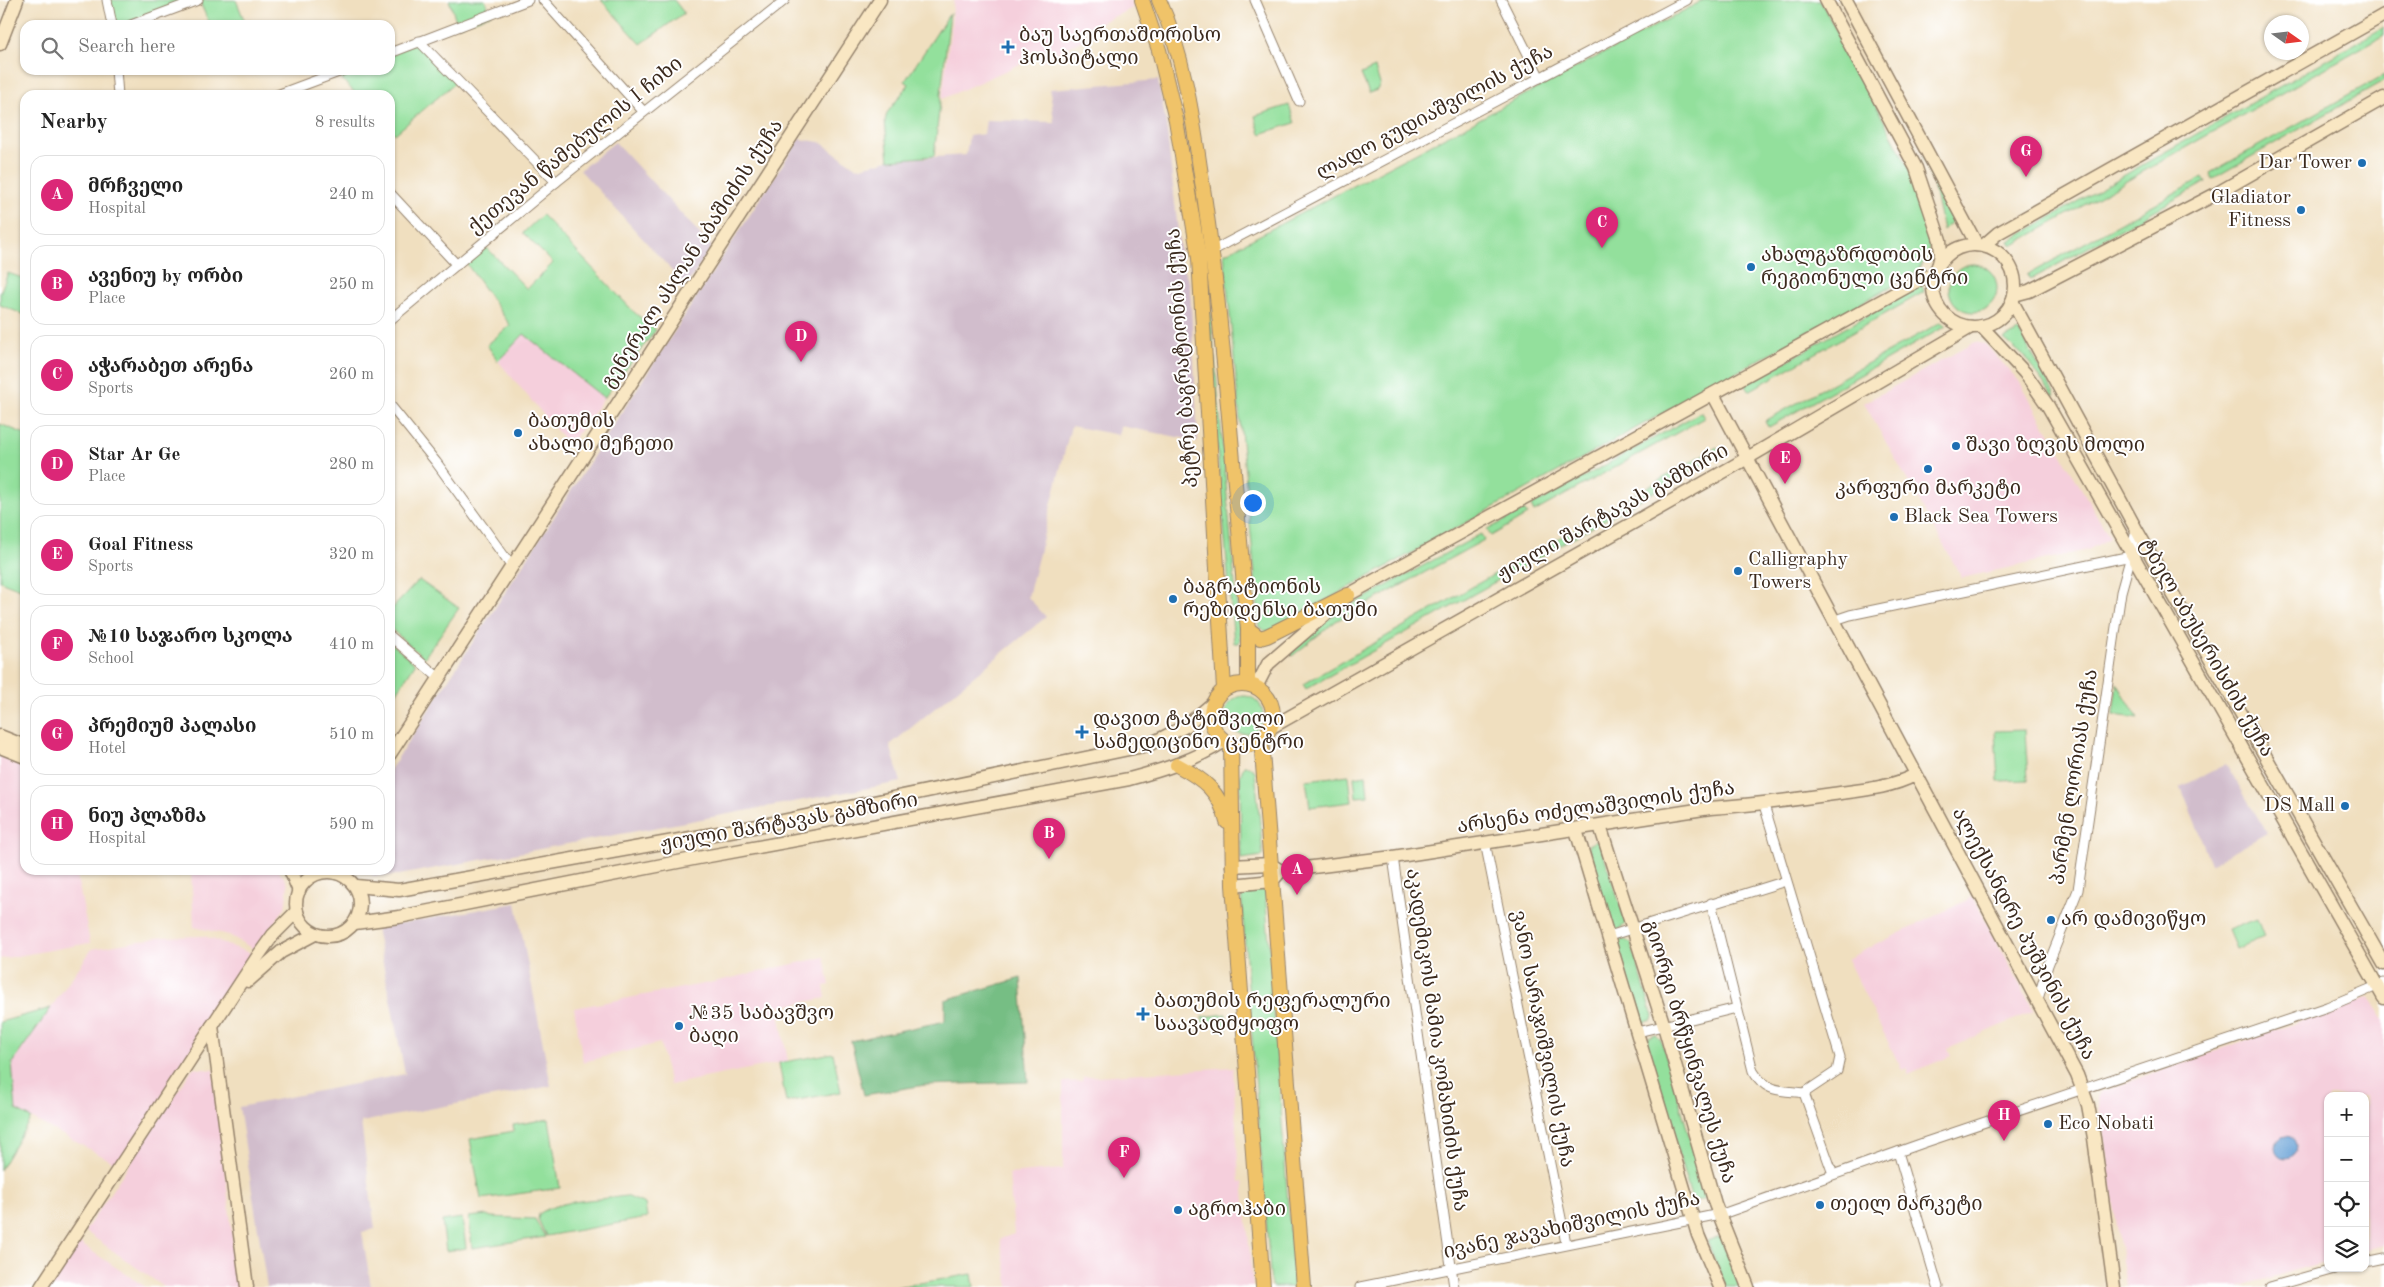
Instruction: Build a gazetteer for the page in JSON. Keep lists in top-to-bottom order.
{
  "streets": {
    "main road": [
      "გენერალ ასლან აბაშიძის ქუჩა",
      "პეტრე ბაგრატიონის ქუჩა",
      "ჟიული შარტავას გამზირი",
      "ტბელ აბუსერისძის ქუჩა",
      "არსენა ოძელაშვილის ქუჩა",
      "ალექსანდრე პუშკინის ქუჩა",
      "გიორგი ბრწყინვალეს ქუჩა"
    ],
    "street": [
      "ლადო გუდიაშვილის ქუჩა",
      "ქეთევან წამებულის I ჩიხი",
      "პარმენ ლორიას ქუჩა",
      "ვანო სარაჯიშვილის ქუჩა",
      "აკადემიკოს მამია კომახიძის ქუჩა",
      "ივანე ჯავახიშვილის ქუჩა"
    ]
  },
  "crossings": [
    ["ლადო გუდიაშვილის ქუჩა", "პეტრე ბაგრატიონის ქუჩა"],
    ["პეტრე ბაგრატიონის ქუჩა", "ჟიული შარტავას გამზირი"],
    ["ჟიული შარტავას გამზირი", "ტბელ აბუსერისძის ქუჩა"],
    ["ჟიული შარტავას გამზირი", "ალექსანდრე პუშკინის ქუჩა"],
    ["ტბელ აბუსერისძის ქუჩა", "პარმენ ლორიას ქუჩა"],
    ["ტბელ აბუსერისძის ქუჩა", "ივანე ჯავახიშვილის ქუჩა"],
    ["პარმენ ლორიას ქუჩა", "ალექსანდრე პუშკინის ქუჩა"],
    ["არსენა ოძელაშვილის ქუჩა", "ალექსანდრე პუშკინის ქუჩა"],
    ["არსენა ოძელაშვილის ქუჩა", "ვანო სარაჯიშვილის ქუჩა"],
    ["არსენა ოძელაშვილის ქუჩა", "აკადემიკოს მამია კომახიძის ქუჩა"],
    ["არსენა ოძელაშვილის ქუჩა", "გიორგი ბრწყინვალეს ქუჩა"],
    ["ალექსანდრე პუშკინის ქუჩა", "ივანე ჯავახიშვილის ქუჩა"],
    ["ვანო სარაჯიშვილის ქუჩა", "ივანე ჯავახიშვილის ქუჩა"],
    ["აკადემიკოს მამია კომახიძის ქუჩა", "ივანე ჯავახიშვილის ქუჩა"],
    ["გიორგი ბრწყინვალეს ქუჩა", "ივანე ჯავახიშვილის ქუჩა"]
  ],
  "places": {
    "health": ["ბაუ საერთაშორისო ჰოსპიტალი", "დავით ტატიშვილი სამედიცინო ცენტრი", "ბათუმის რეფერალური საავადმყოფო"],
    "other": [
      "Dar Tower",
      "Gladiator Fitness",
      "ახალგაზრდობის რეგიონული ცენტრი",
      "ბათუმის ახალი მეჩეთი",
      "შავი ზღვის მოლი",
      "კარფური მარკეტი",
      "Black Sea Towers",
      "Calligraphy Towers",
      "ბაგრატიონის რეზიდენსი ბათუმი",
      "DS Mall",
      "არ დამივიწყო",
      "№35 საბავშვო ბაღი",
      "Eco Nobati",
      "თეილ მარკეტი",
      "აგროჰაბი"
    ]
  },
  "north": "right",
  "page": {
    "search": "Search here",
    "heading": ["Nearby", "8 results"],
    "pins": [
      "G",
      "C",
      "D",
      "E",
      "B",
      "A",
      "H",
      "F"
    ],
    "list": [
      {
        "mark": "A",
        "name": "მრჩველი",
        "note": "Hospital",
        "value": "240 m"
      },
      {
        "mark": "B",
        "name": "ავენიუ by ორბი",
        "note": "Place",
        "value": "250 m"
      },
      {
        "mark": "C",
        "name": "აჭარაბეთ არენა",
        "note": "Sports",
        "value": "260 m"
      },
      {
        "mark": "D",
        "name": "Star Ar Ge",
        "note": "Place",
        "value": "280 m"
      },
      {
        "mark": "E",
        "name": "Goal Fitness",
        "note": "Sports",
        "value": "320 m"
      },
      {
        "mark": "F",
        "name": "№10 საჯარო სკოლა",
        "note": "School",
        "value": "410 m"
      },
      {
        "mark": "G",
        "name": "პრემიუმ პალასი",
        "note": "Hotel",
        "value": "510 m"
      },
      {
        "mark": "H",
        "name": "ნიუ პლაზმა",
        "note": "Hospital",
        "value": "590 m"
      }
    ],
    "map_buttons": ["+", "−"]
  }
}
